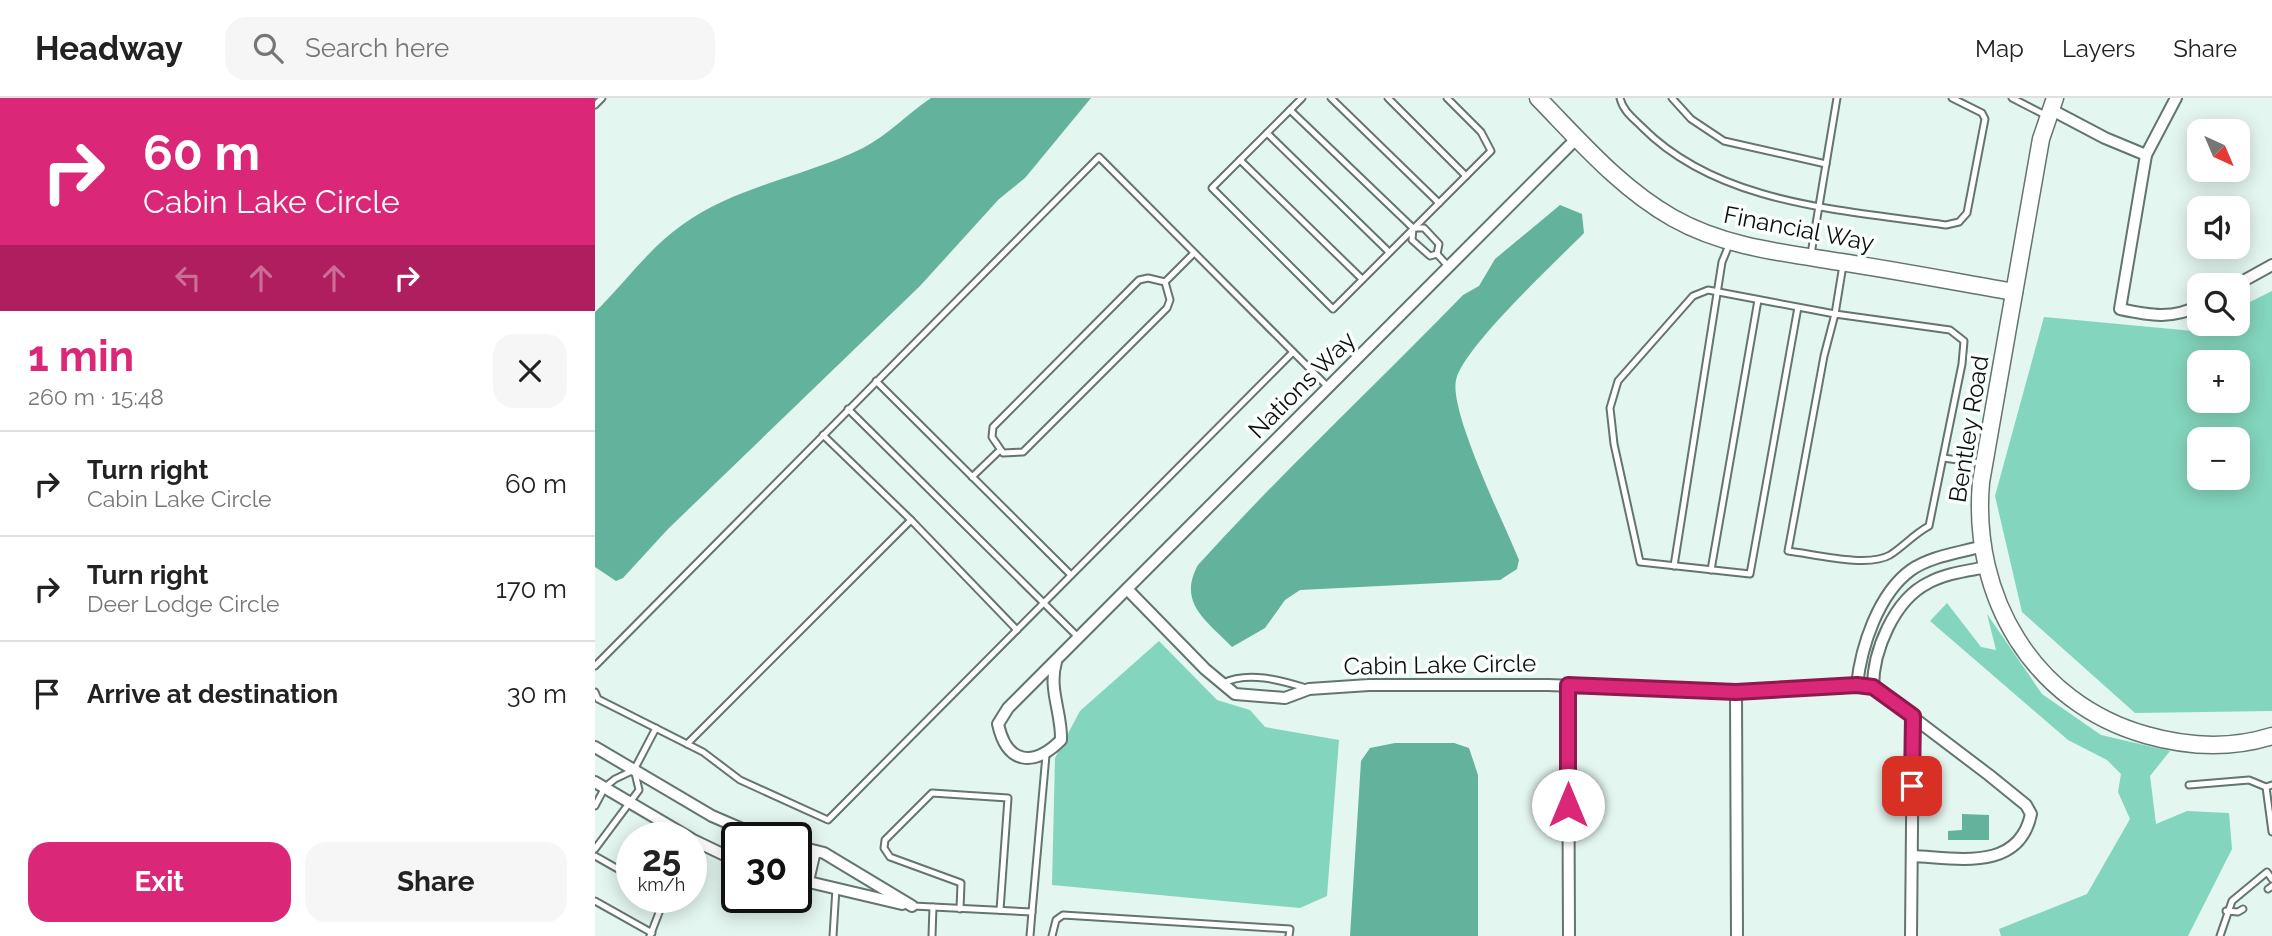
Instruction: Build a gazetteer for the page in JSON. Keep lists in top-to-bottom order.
{
  "streets": {
    "street": [
      "Financial Way",
      "Nations Way",
      "Bentley Road",
      "Cabin Lake Circle"
    ]
  },
  "crossings": [
    ["Financial Way", "Nations Way"],
    ["Financial Way", "Bentley Road"],
    ["Nations Way", "Cabin Lake Circle"]
  ],
  "north": "bottom right",
  "page": {
    "header": "Headway",
    "search": "Search here",
    "nav": ["Map", "Layers", "Share"],
    "turn": ["60 m", "Cabin Lake Circle"],
    "map_buttons": ["+", "−"],
    "heading": ["1 min", "260 m · 15:48"],
    "list": [
      {
        "name": "Turn right",
        "note": "Cabin Lake Circle",
        "value": "60 m"
      },
      {
        "name": "Turn right",
        "note": "Deer Lodge Circle",
        "value": "170 m"
      },
      {
        "name": "Arrive at destination",
        "value": "30 m"
      }
    ],
    "speed": "25 km/h",
    "limit": "30",
    "buttons": ["Exit", "Share"]
  }
}
